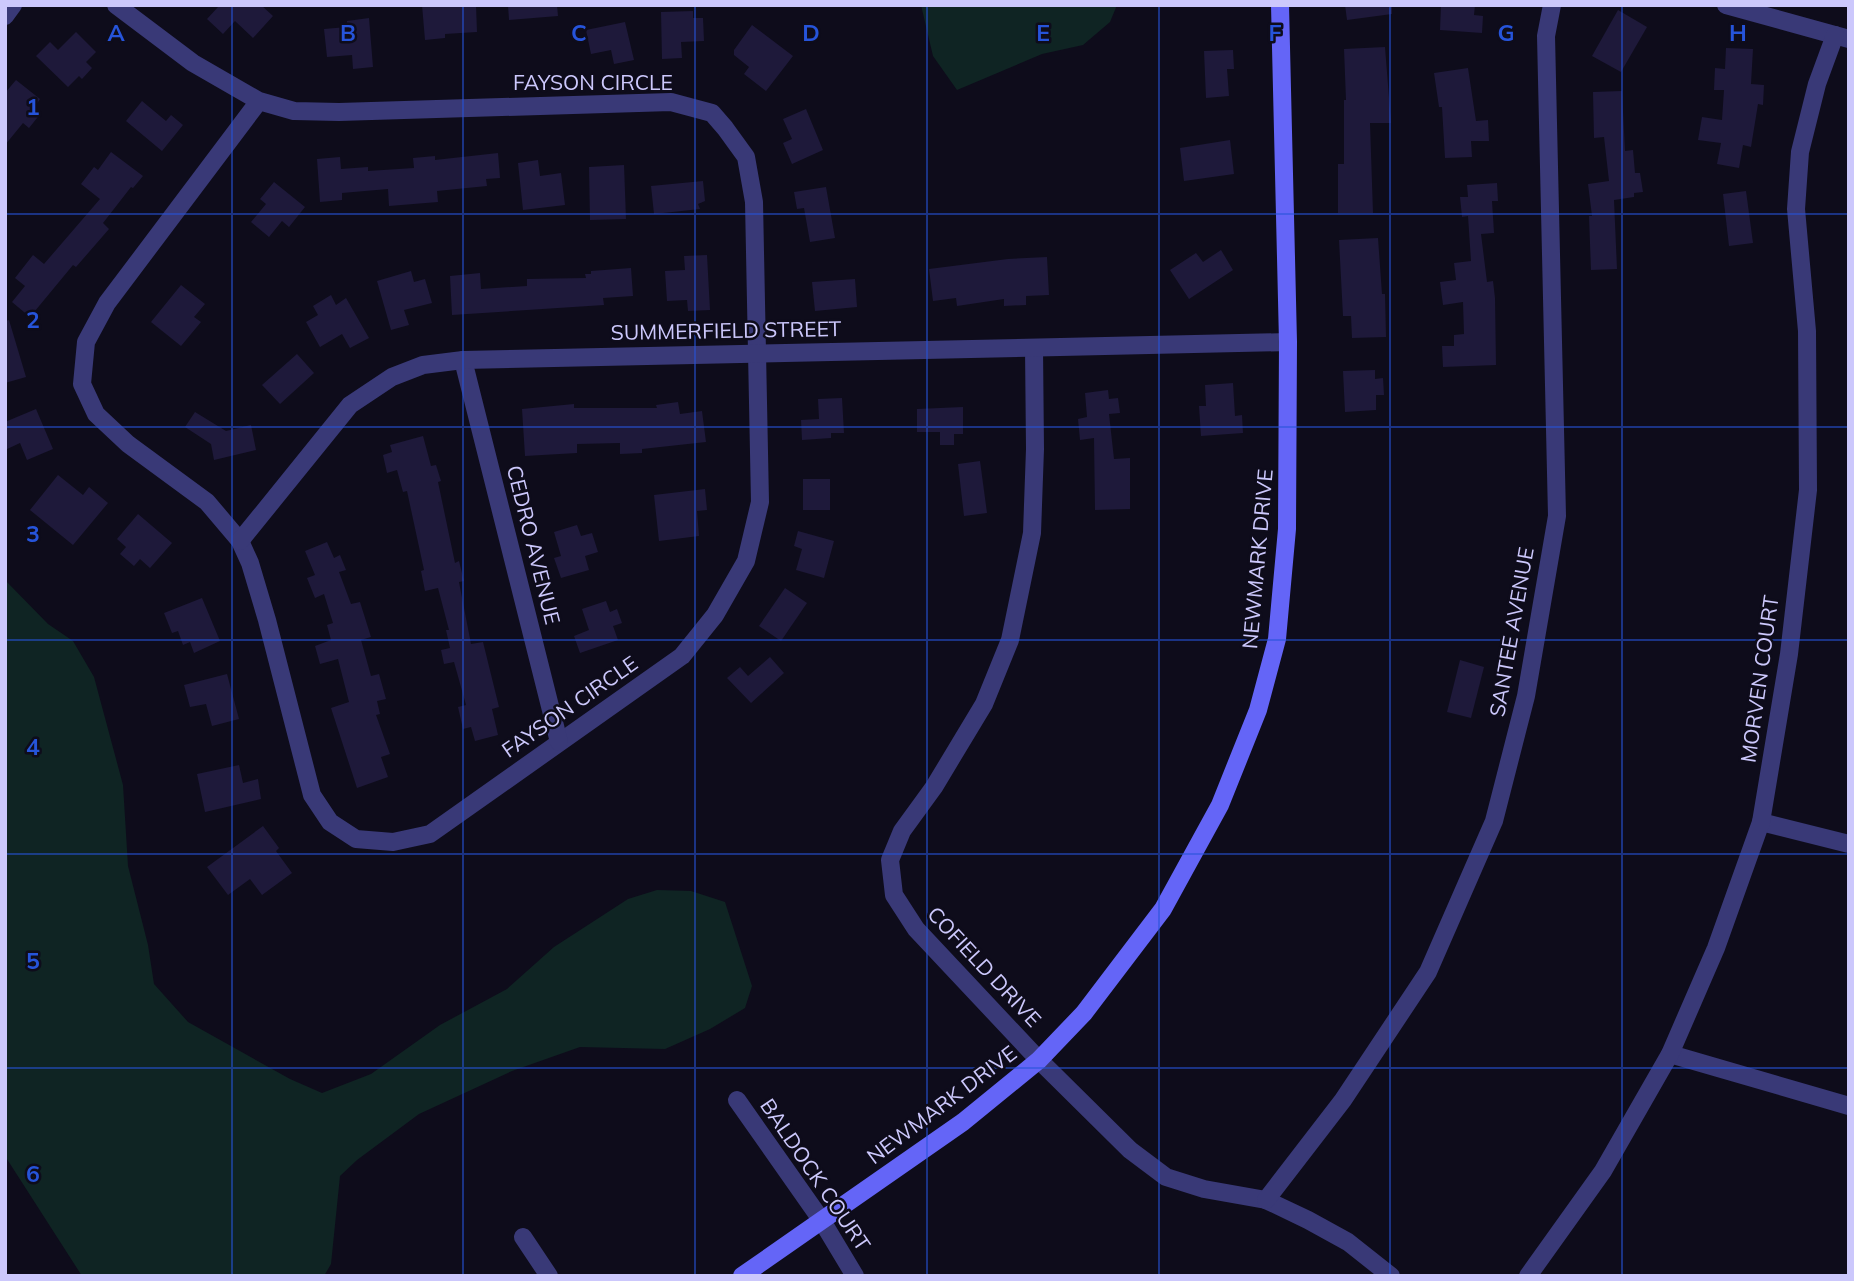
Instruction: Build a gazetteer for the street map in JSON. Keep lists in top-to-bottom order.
{
  "streets": {
    "street": [
      "FAYSON CIRCLE",
      "SUMMERFIELD STREET",
      "CEDRO AVENUE",
      "NEWMARK DRIVE",
      "SANTEE AVENUE",
      "MORVEN COURT",
      "COFIELD DRIVE",
      "BALDOCK COURT"
    ]
  },
  "crossings": [
    ["FAYSON CIRCLE", "SUMMERFIELD STREET"],
    ["FAYSON CIRCLE", "CEDRO AVENUE"],
    ["SUMMERFIELD STREET", "CEDRO AVENUE"],
    ["SUMMERFIELD STREET", "NEWMARK DRIVE"],
    ["SUMMERFIELD STREET", "COFIELD DRIVE"],
    ["NEWMARK DRIVE", "COFIELD DRIVE"],
    ["NEWMARK DRIVE", "BALDOCK COURT"],
    ["SANTEE AVENUE", "COFIELD DRIVE"]
  ],
  "grid": {
    "columns": [
      "A",
      "B",
      "C",
      "D",
      "E",
      "F",
      "G",
      "H"
    ],
    "rows": [
      "1",
      "2",
      "3",
      "4",
      "5",
      "6"
    ]
  }
}
